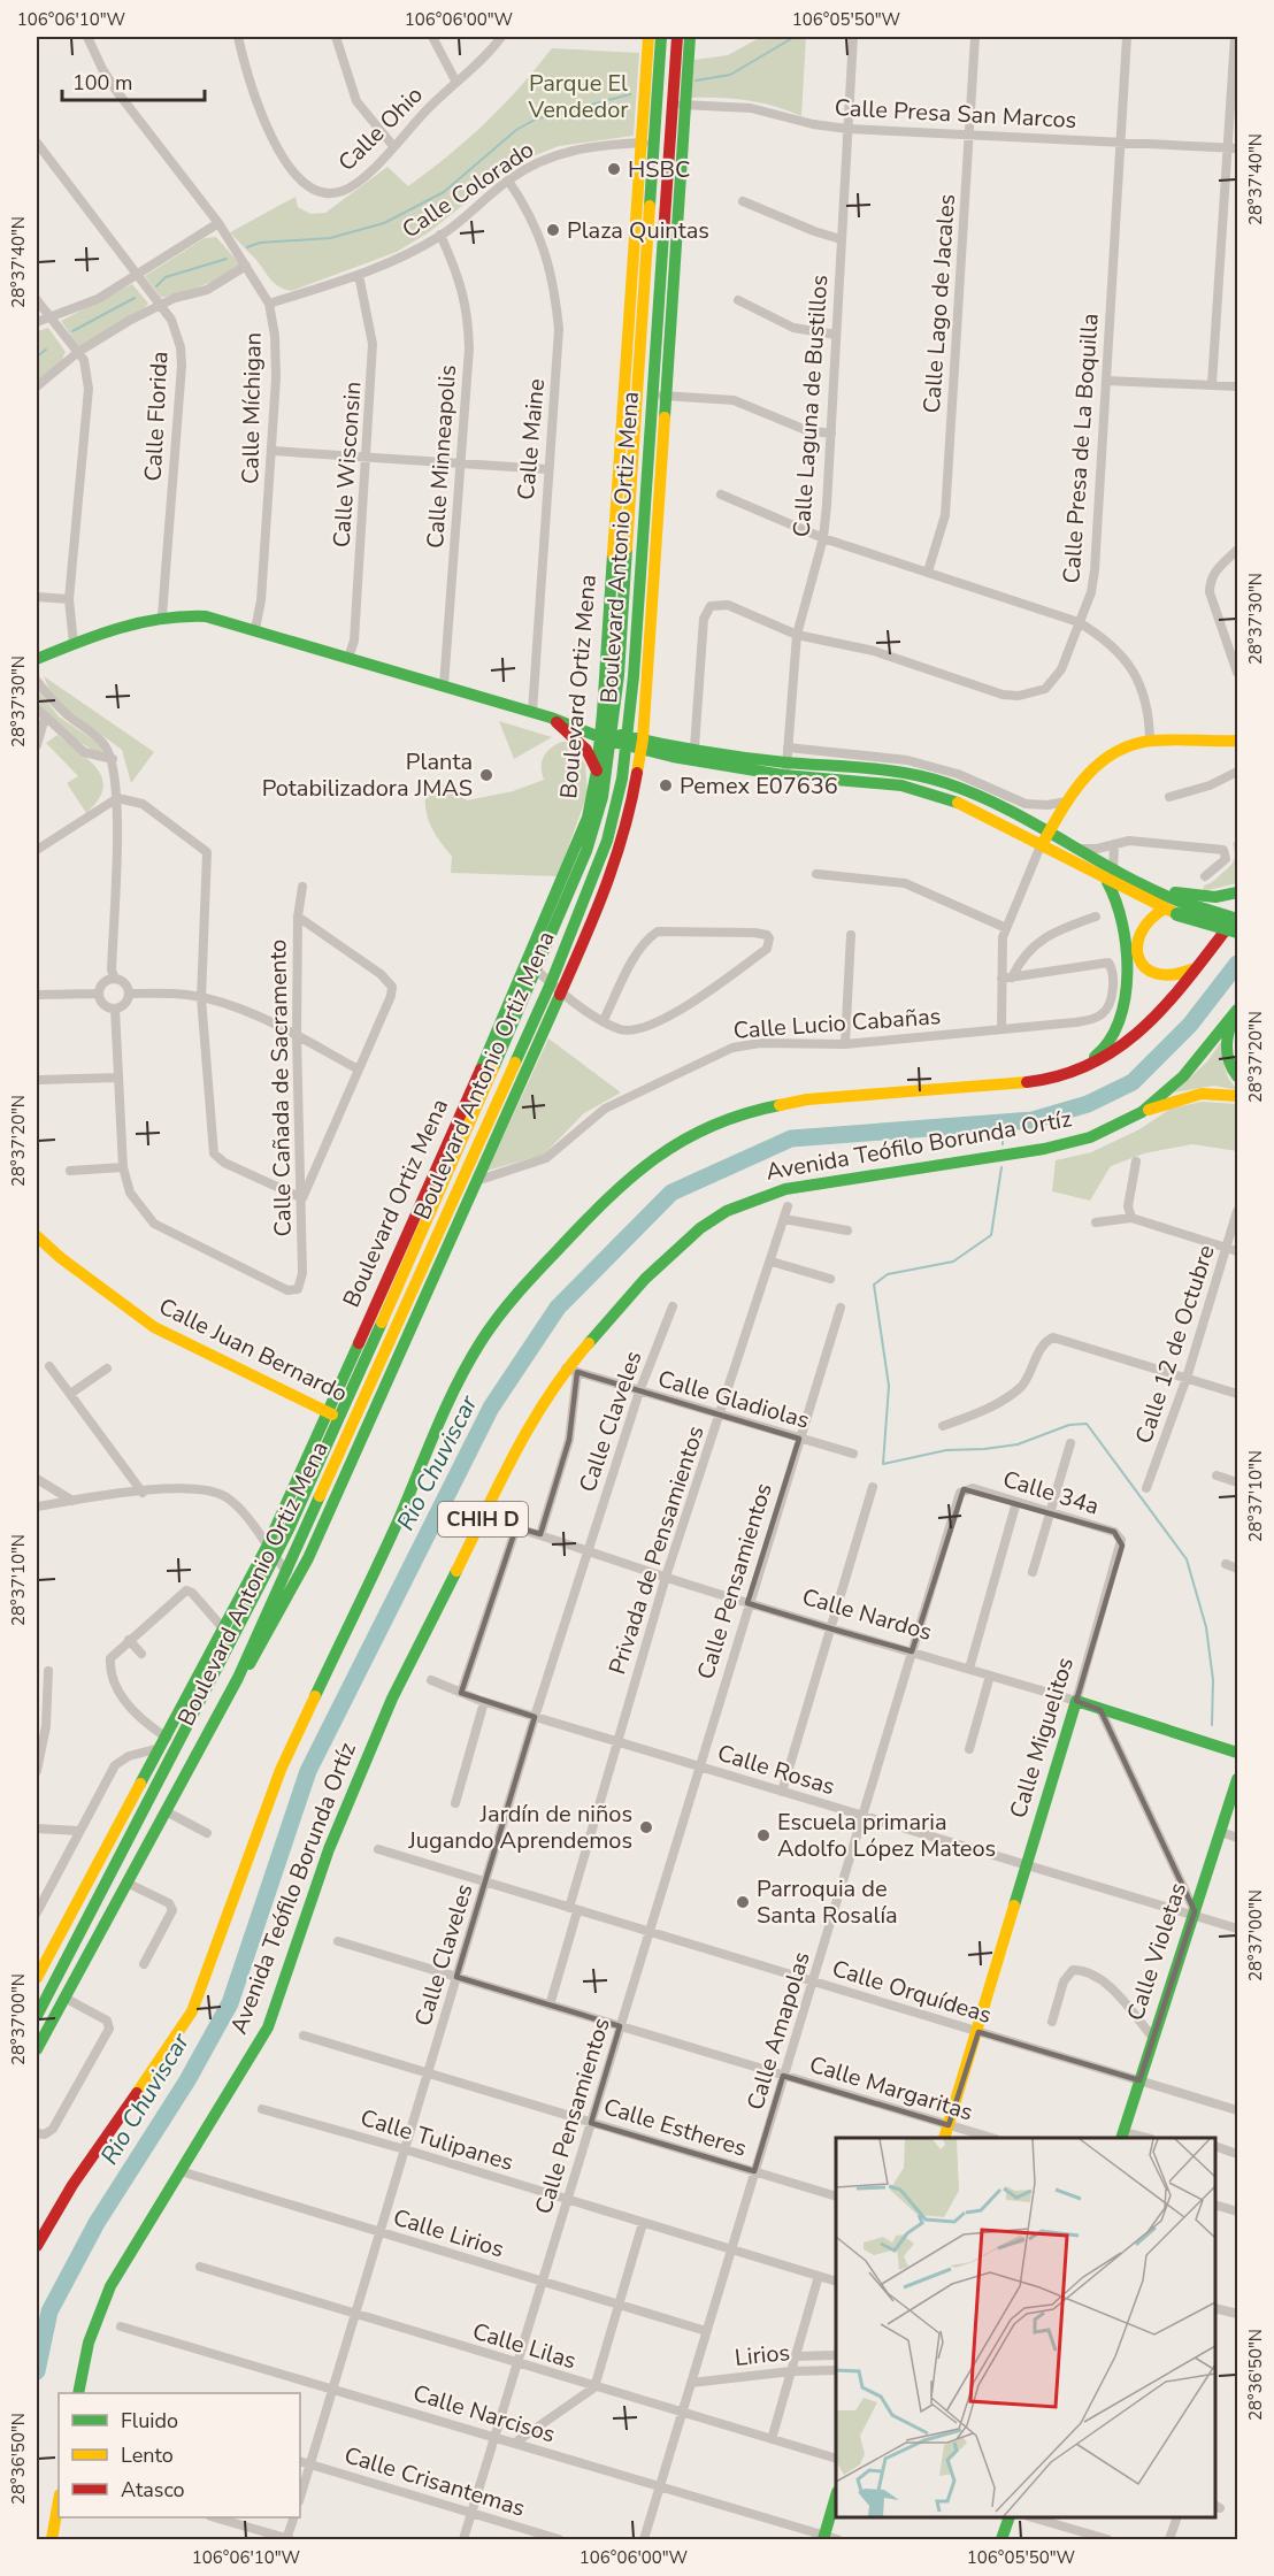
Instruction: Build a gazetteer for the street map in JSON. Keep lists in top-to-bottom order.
{
  "streets": {
    "main road": [
      "Boulevard Antonio Ortiz Mena",
      "Boulevard Ortiz Mena",
      "Avenida Teófilo Borunda Ortíz",
      "Calle Juan Bernardo",
      "CHIH D",
      "Calle Nardos",
      "Calle Miguelitos",
      "Calle Violetas"
    ],
    "street": [
      "Calle Presa San Marcos",
      "Calle Ohio",
      "Calle Colorado",
      "Calle Lago de Jacales",
      "Calle Laguna de Bustillos",
      "Calle Míchigan",
      "Calle Florida",
      "Calle Maine",
      "Calle Presa de La Boquilla",
      "Calle Minneapolis",
      "Calle Wisconsin",
      "Calle Lucio Cabañas",
      "Calle Cañada de Sacramento",
      "Calle 12 de Octubre",
      "Calle Gladiolas",
      "Calle Claveles",
      "Calle 34a",
      "Privada de Pensamientos",
      "Calle Pensamientos",
      "Calle Rosas",
      "Calle Orquídeas",
      "Calle Amapolas",
      "Calle Margaritas",
      "Calle Estheres",
      "Calle Tulipanes",
      "Calle Lirios",
      "Calle Lilas",
      "Lirios",
      "Calle Narcisos",
      "Calle Crisantemas"
    ]
  },
  "crossings": [
    ["Calle Presa San Marcos", "Calle Lago de Jacales"],
    ["Calle Presa San Marcos", "Calle Laguna de Bustillos"],
    ["Calle Presa San Marcos", "Calle Presa de La Boquilla"],
    ["Calle Presa San Marcos", "Boulevard Antonio Ortiz Mena"],
    ["Calle Colorado", "Calle Míchigan"],
    ["Calle Colorado", "Calle Maine"],
    ["Calle Colorado", "Calle Minneapolis"],
    ["Calle Colorado", "Calle Wisconsin"],
    ["Calle Colorado", "Boulevard Antonio Ortiz Mena"],
    ["Calle Laguna de Bustillos", "Calle Presa de La Boquilla"],
    ["Boulevard Antonio Ortiz Mena", "Boulevard Ortiz Mena"],
    ["Boulevard Antonio Ortiz Mena", "Calle Lucio Cabañas"],
    ["Boulevard Antonio Ortiz Mena", "Calle Juan Bernardo"],
    ["Boulevard Ortiz Mena", "Calle Juan Bernardo"],
    ["Avenida Teófilo Borunda Ortíz", "Calle Gladiolas"],
    ["Avenida Teófilo Borunda Ortíz", "Calle Nardos"],
    ["Avenida Teófilo Borunda Ortíz", "Calle Lirios"],
    ["Calle Gladiolas", "Calle Claveles"],
    ["Calle Gladiolas", "Privada de Pensamientos"],
    ["Calle Gladiolas", "Calle Pensamientos"],
    ["Calle Claveles", "Calle Nardos"],
    ["Calle Claveles", "Calle Rosas"],
    ["Calle Claveles", "Calle Orquídeas"],
    ["Calle Claveles", "Calle Margaritas"],
    ["Calle Claveles", "Calle Estheres"],
    ["Calle Claveles", "Calle Tulipanes"],
    ["Calle Claveles", "Calle Lirios"],
    ["Calle Claveles", "Calle Lilas"],
    ["Calle Claveles", "Calle Narcisos"],
    ["Calle Claveles", "Calle Crisantemas"],
    ["Calle 34a", "Calle Miguelitos"],
    ["Calle 34a", "Calle Amapolas"],
    ["Privada de Pensamientos", "Calle Nardos"],
    ["Privada de Pensamientos", "Calle Rosas"],
    ["Privada de Pensamientos", "Calle Orquídeas"],
    ["Privada de Pensamientos", "Calle Margaritas"],
    ["Calle Pensamientos", "Calle Nardos"],
    ["Calle Pensamientos", "Calle Rosas"],
    ["Calle Pensamientos", "Calle Orquídeas"],
    ["Calle Pensamientos", "Calle Margaritas"],
    ["Calle Pensamientos", "Calle Estheres"],
    ["Calle Pensamientos", "Calle Tulipanes"],
    ["Calle Pensamientos", "Calle Lirios"],
    ["Calle Pensamientos", "Calle Lilas"],
    ["Calle Pensamientos", "Calle Narcisos"],
    ["Calle Pensamientos", "Calle Crisantemas"],
    ["Calle Nardos", "Calle Miguelitos"],
    ["Calle Nardos", "Calle Amapolas"],
    ["Calle Miguelitos", "Calle Rosas"],
    ["Calle Miguelitos", "Calle Orquídeas"],
    ["Calle Miguelitos", "Calle Margaritas"],
    ["Calle Rosas", "Calle Violetas"],
    ["Calle Rosas", "Calle Amapolas"],
    ["Calle Violetas", "Calle Orquídeas"],
    ["Calle Orquídeas", "Calle Amapolas"],
    ["Calle Amapolas", "Calle Margaritas"],
    ["Calle Amapolas", "Calle Estheres"],
    ["Calle Amapolas", "Calle Tulipanes"],
    ["Calle Amapolas", "Calle Lirios"],
    ["Calle Amapolas", "Calle Lilas"],
    ["Calle Amapolas", "Lirios"],
    ["Calle Amapolas", "Calle Narcisos"]
  ],
  "water": ["Rio Chuviscar"],
  "parks": ["Parque El Vendedor"],
  "places": [
    "HSBC",
    "Plaza Quintas",
    "Planta Potabilizadora JMAS",
    "Pemex E07636",
    "Jardín de niños Jugando Aprendemos",
    "Escuela primaria Adolfo López Mateos",
    "Parroquia de Santa Rosalía"
  ],
  "legend": ["Fluido", "Lento", "Atasco"],
  "scale_bar": "100 m",
  "coordinates": [
    "106°06'10\"W",
    "106°06'00\"W",
    "106°05'50\"W",
    "28°37'40\"N",
    "28°37'30\"N",
    "28°37'20\"N",
    "28°37'10\"N",
    "28°37'00\"N",
    "28°36'50\"N"
  ]
}
